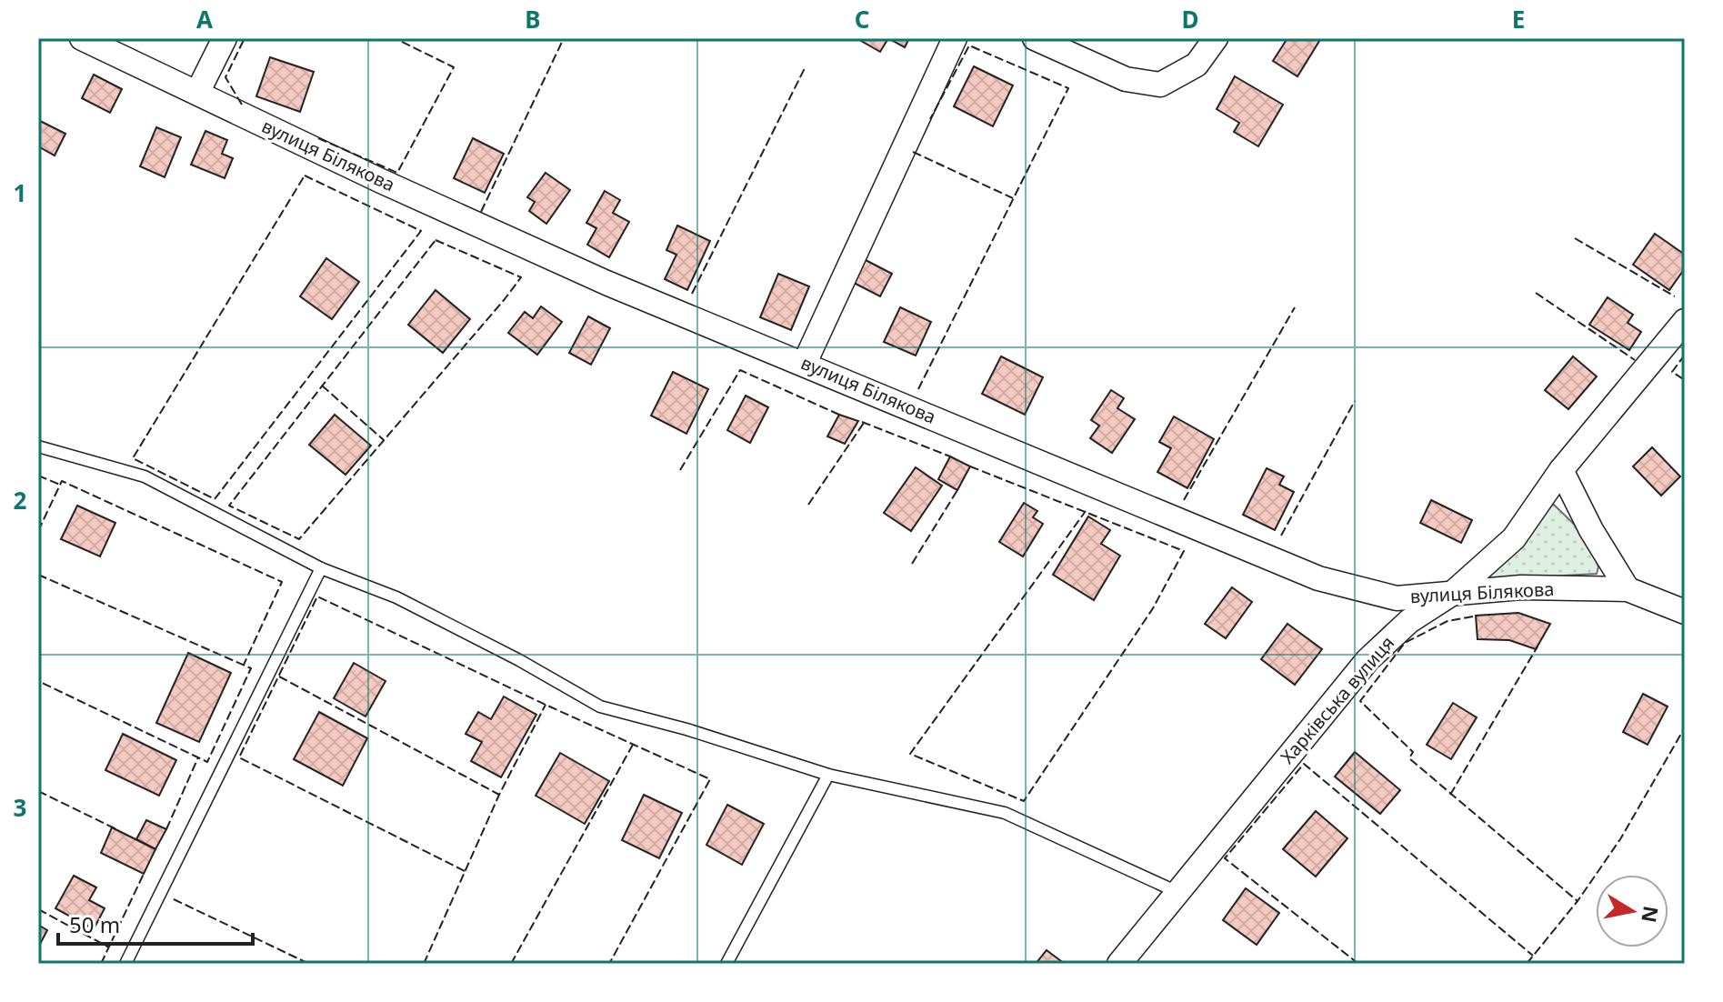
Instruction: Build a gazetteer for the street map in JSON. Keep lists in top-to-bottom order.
{
  "streets": {
    "street": ["вулиця Білякова", "Харківська вулиця"]
  },
  "crossings": [
    ["вулиця Білякова", "Харківська вулиця"]
  ],
  "scale_bar": "50 m",
  "north": "right",
  "grid": {
    "columns": [
      "A",
      "B",
      "C",
      "D",
      "E"
    ],
    "rows": ["1", "2", "3"]
  }
}
